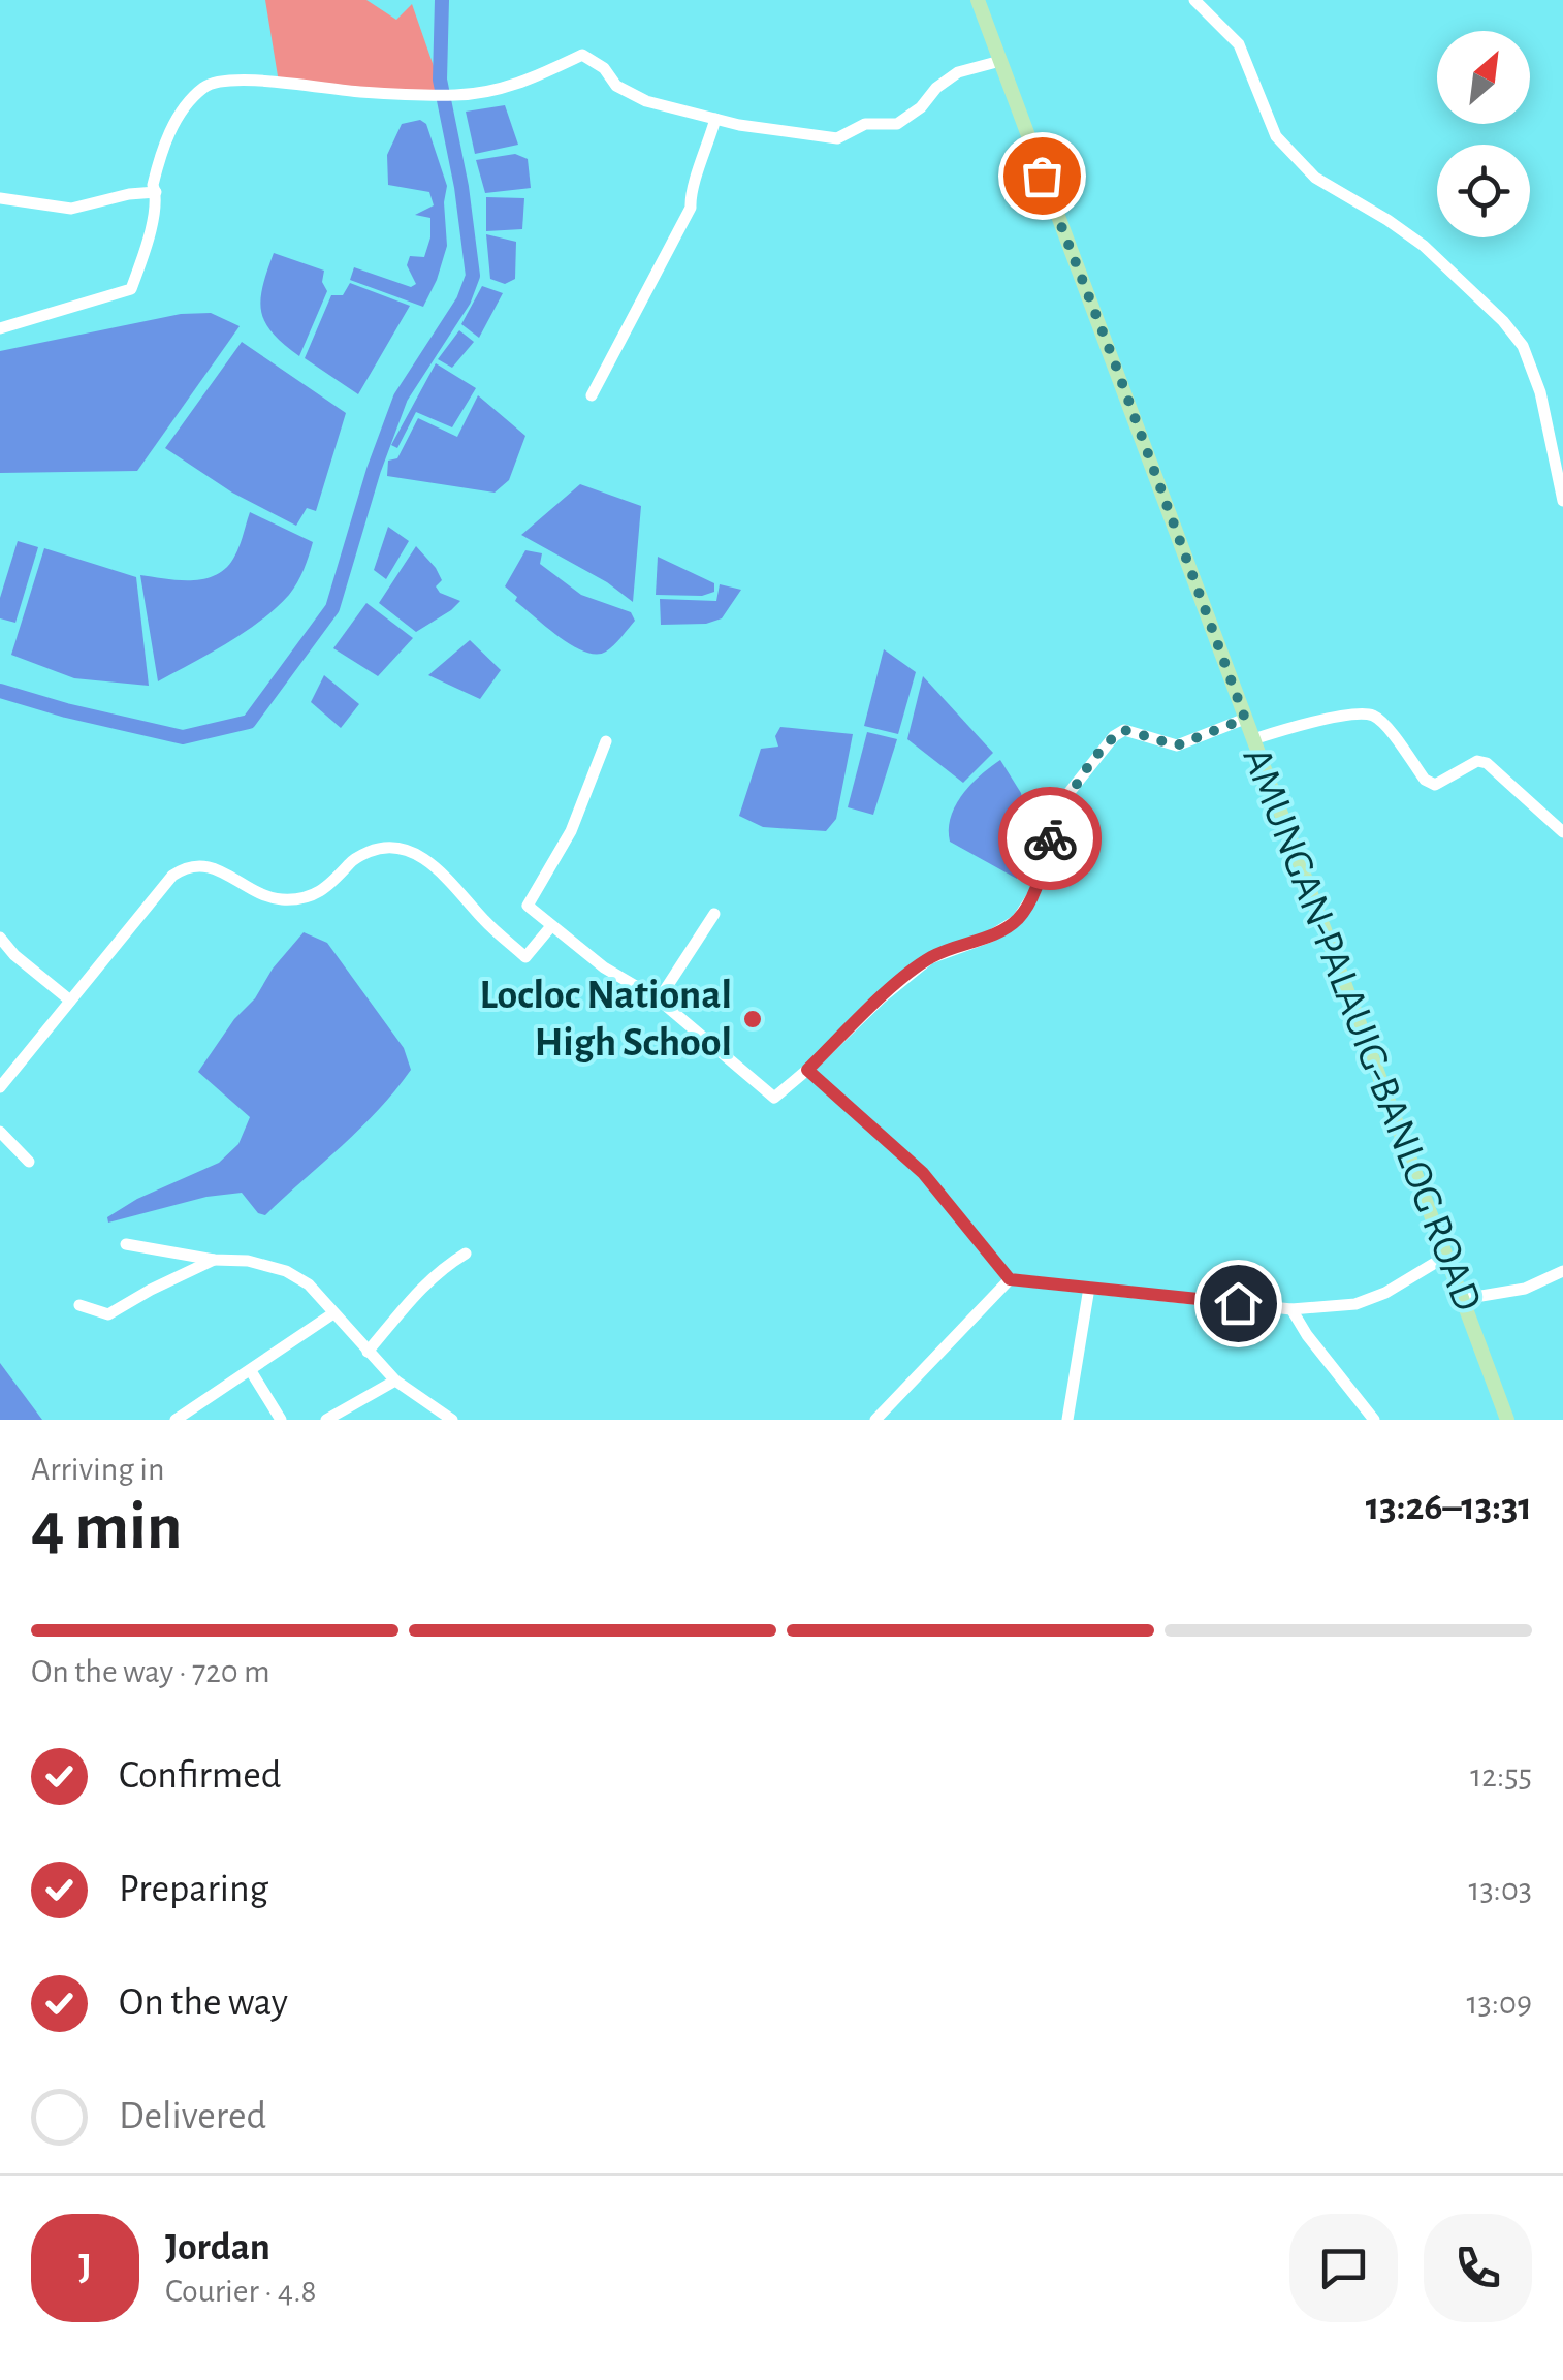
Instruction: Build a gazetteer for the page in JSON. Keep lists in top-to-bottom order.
{
  "streets": {
    "main road": ["AMUNGAN-PALAUIG-BANLOG ROAD"]
  },
  "places": ["Locloc National High School"],
  "north": "top right",
  "page": {
    "heading": ["4 min", "Arriving in", "13:26–13:31"],
    "panel": ["Jordan", "Courier · 4.8"],
    "bar": "On the way · 720 m",
    "list": [
      ["Confirmed", "12:55"],
      ["Preparing", "13:03"],
      ["On the way", "13:09"],
      "Delivered"
    ],
    "round": "J"
  }
}
